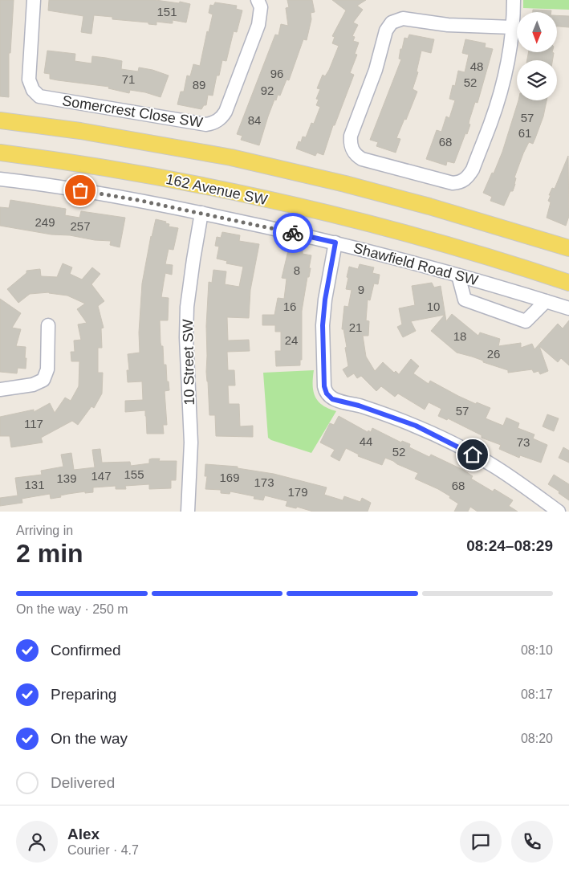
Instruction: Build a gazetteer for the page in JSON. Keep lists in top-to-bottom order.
{
  "streets": {
    "main road": ["162 Avenue SW"],
    "street": ["Somercrest Close SW", "Shawfield Road SW", "10 Street SW"]
  },
  "crossings": [
    ["Shawfield Road SW", "10 Street SW"]
  ],
  "house_numbers": [
    "151",
    "48",
    "96",
    "71",
    "52",
    "89",
    "92",
    "57",
    "84",
    "61",
    "68",
    "249",
    "257",
    "8",
    "9",
    "16",
    "10",
    "21",
    "18",
    "24",
    "26",
    "57",
    "117",
    "44",
    "73",
    "52",
    "155",
    "147",
    "169",
    "139",
    "173",
    "131",
    "68",
    "179"
  ],
  "north": "bottom",
  "page": {
    "heading": ["2 min", "Arriving in", "08:24–08:29"],
    "panel": ["Alex", "Courier · 4.7"],
    "bar": "On the way · 250 m",
    "list": [
      ["Confirmed", "08:10"],
      ["Preparing", "08:17"],
      ["On the way", "08:20"],
      "Delivered"
    ]
  }
}
